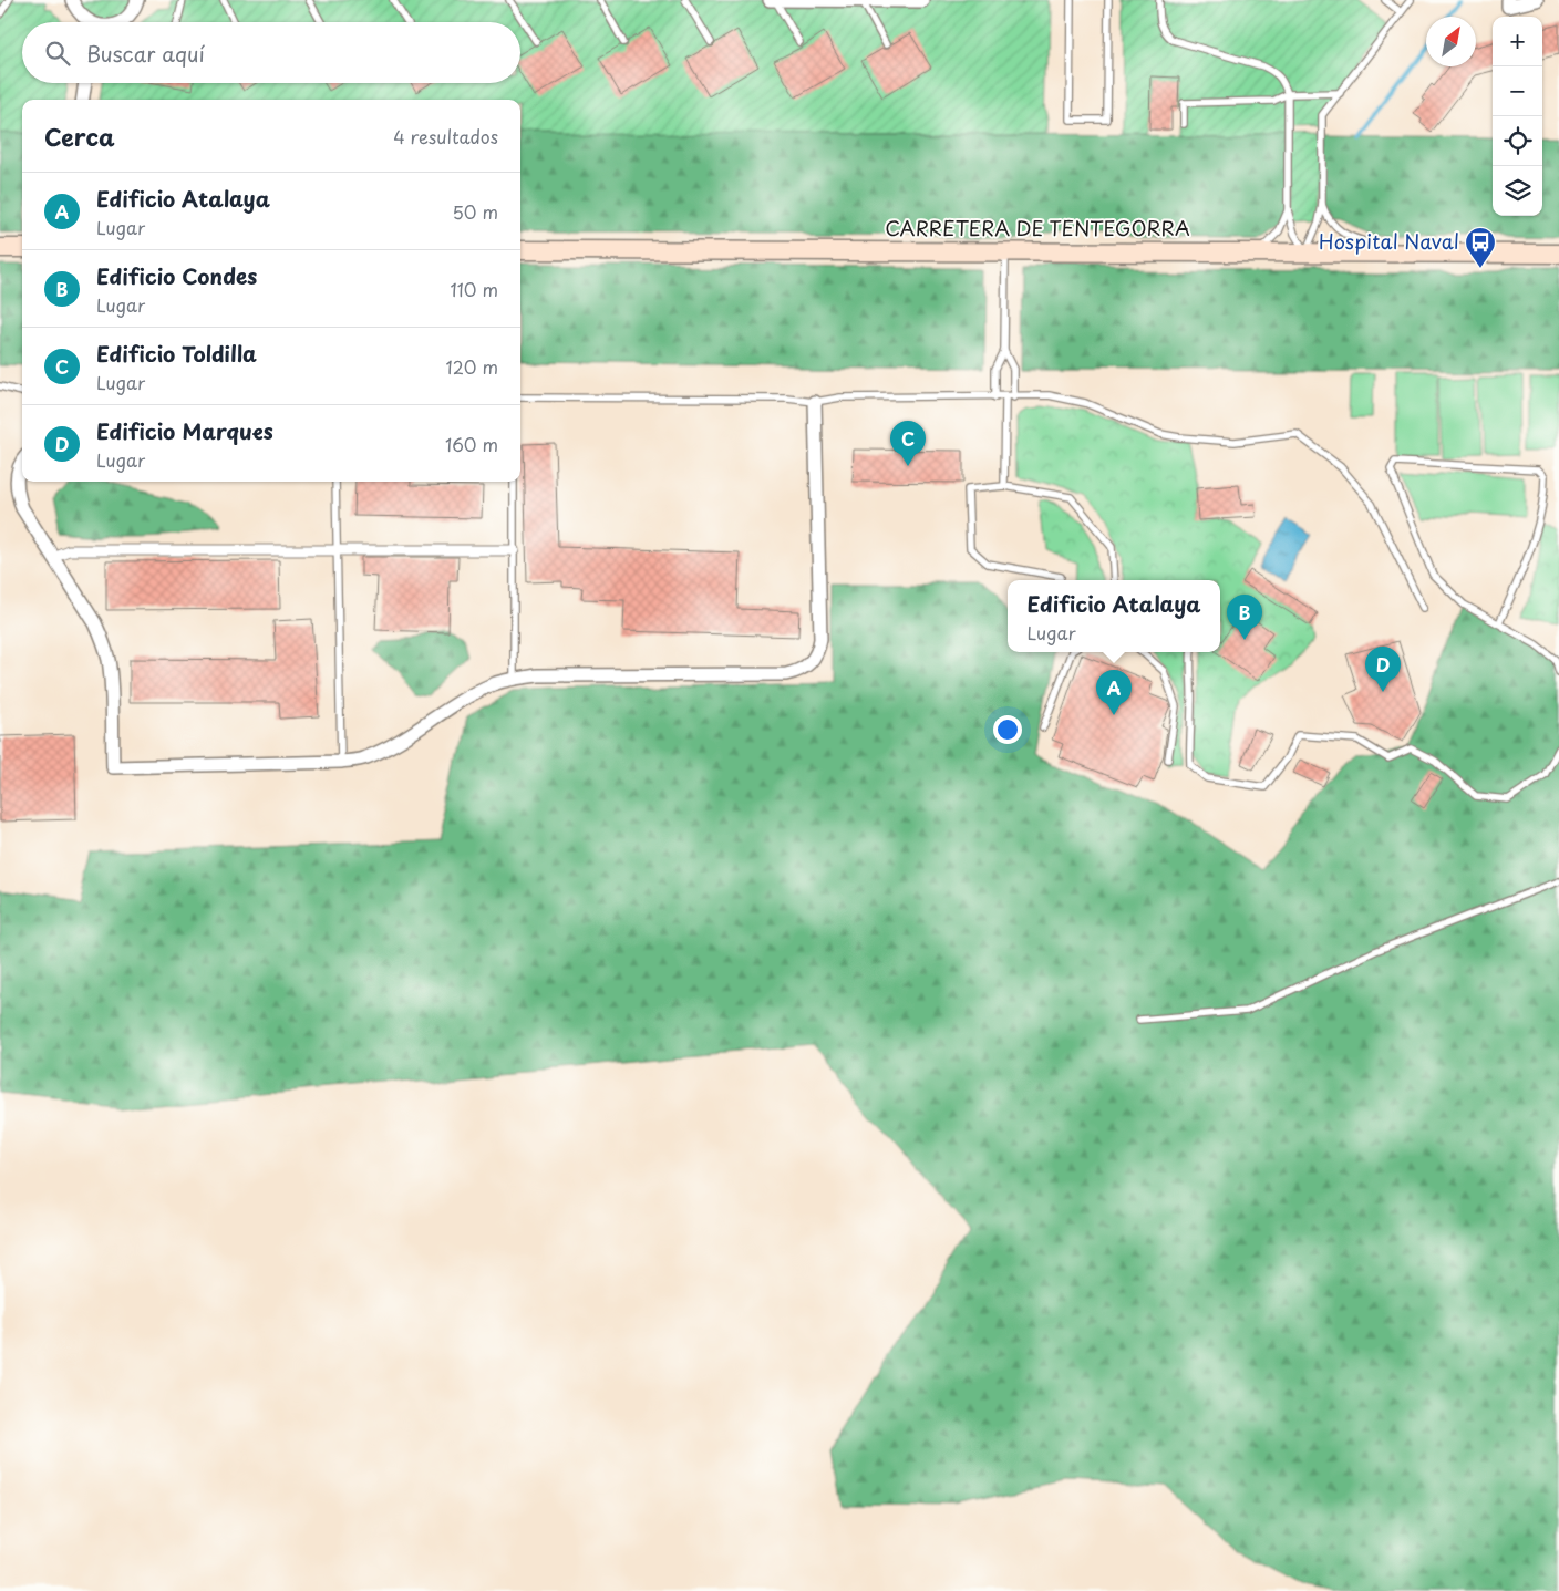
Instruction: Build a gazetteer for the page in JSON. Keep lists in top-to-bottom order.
{
  "streets": {
    "main road": ["CARRETERA DE TENTEGORRA"]
  },
  "places": {
    "bus stop": ["Hospital Naval"]
  },
  "north": "top right",
  "page": {
    "map_buttons": ["+", "−"],
    "search": "Buscar aquí",
    "heading": ["Cerca", "4 resultados"],
    "list": [
      {
        "mark": "A",
        "name": "Edificio Atalaya",
        "note": "Lugar",
        "value": "50 m"
      },
      {
        "mark": "B",
        "name": "Edificio Condes",
        "note": "Lugar",
        "value": "110 m"
      },
      {
        "mark": "C",
        "name": "Edificio Toldilla",
        "note": "Lugar",
        "value": "120 m"
      },
      {
        "mark": "D",
        "name": "Edificio Marques",
        "note": "Lugar",
        "value": "160 m"
      }
    ],
    "pins": [
      "C",
      "B",
      "D",
      "A"
    ],
    "popup": ["Edificio Atalaya", "Lugar"]
  }
}
